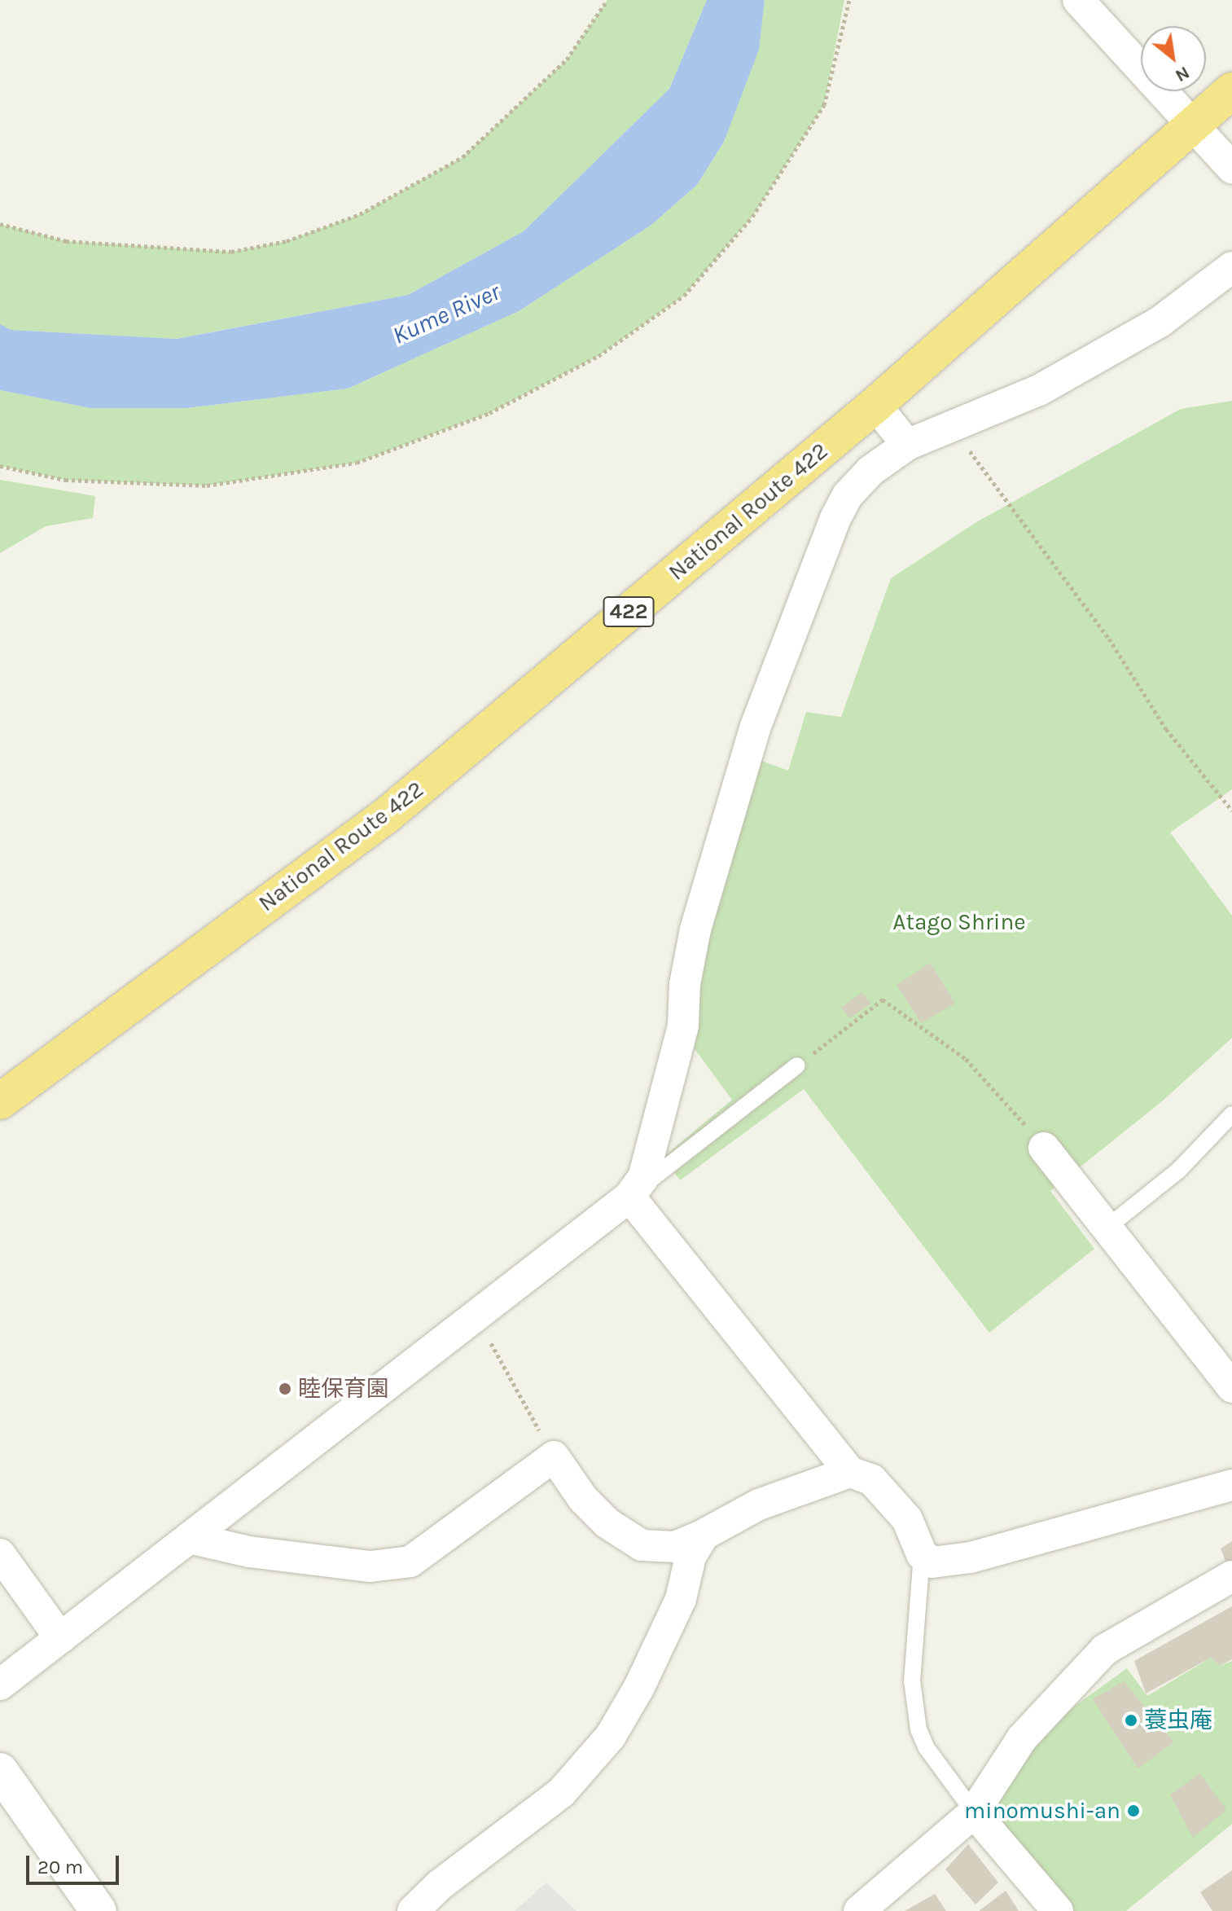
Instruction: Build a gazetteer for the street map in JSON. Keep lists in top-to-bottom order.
{
  "streets": {
    "highway": ["National Route 422", "422"]
  },
  "water": ["Kume River"],
  "parks": ["Atago Shrine"],
  "places": ["睦保育園", "蓑虫庵", "minomushi-an"],
  "scale_bar": "20 m",
  "north": "bottom right"
}
